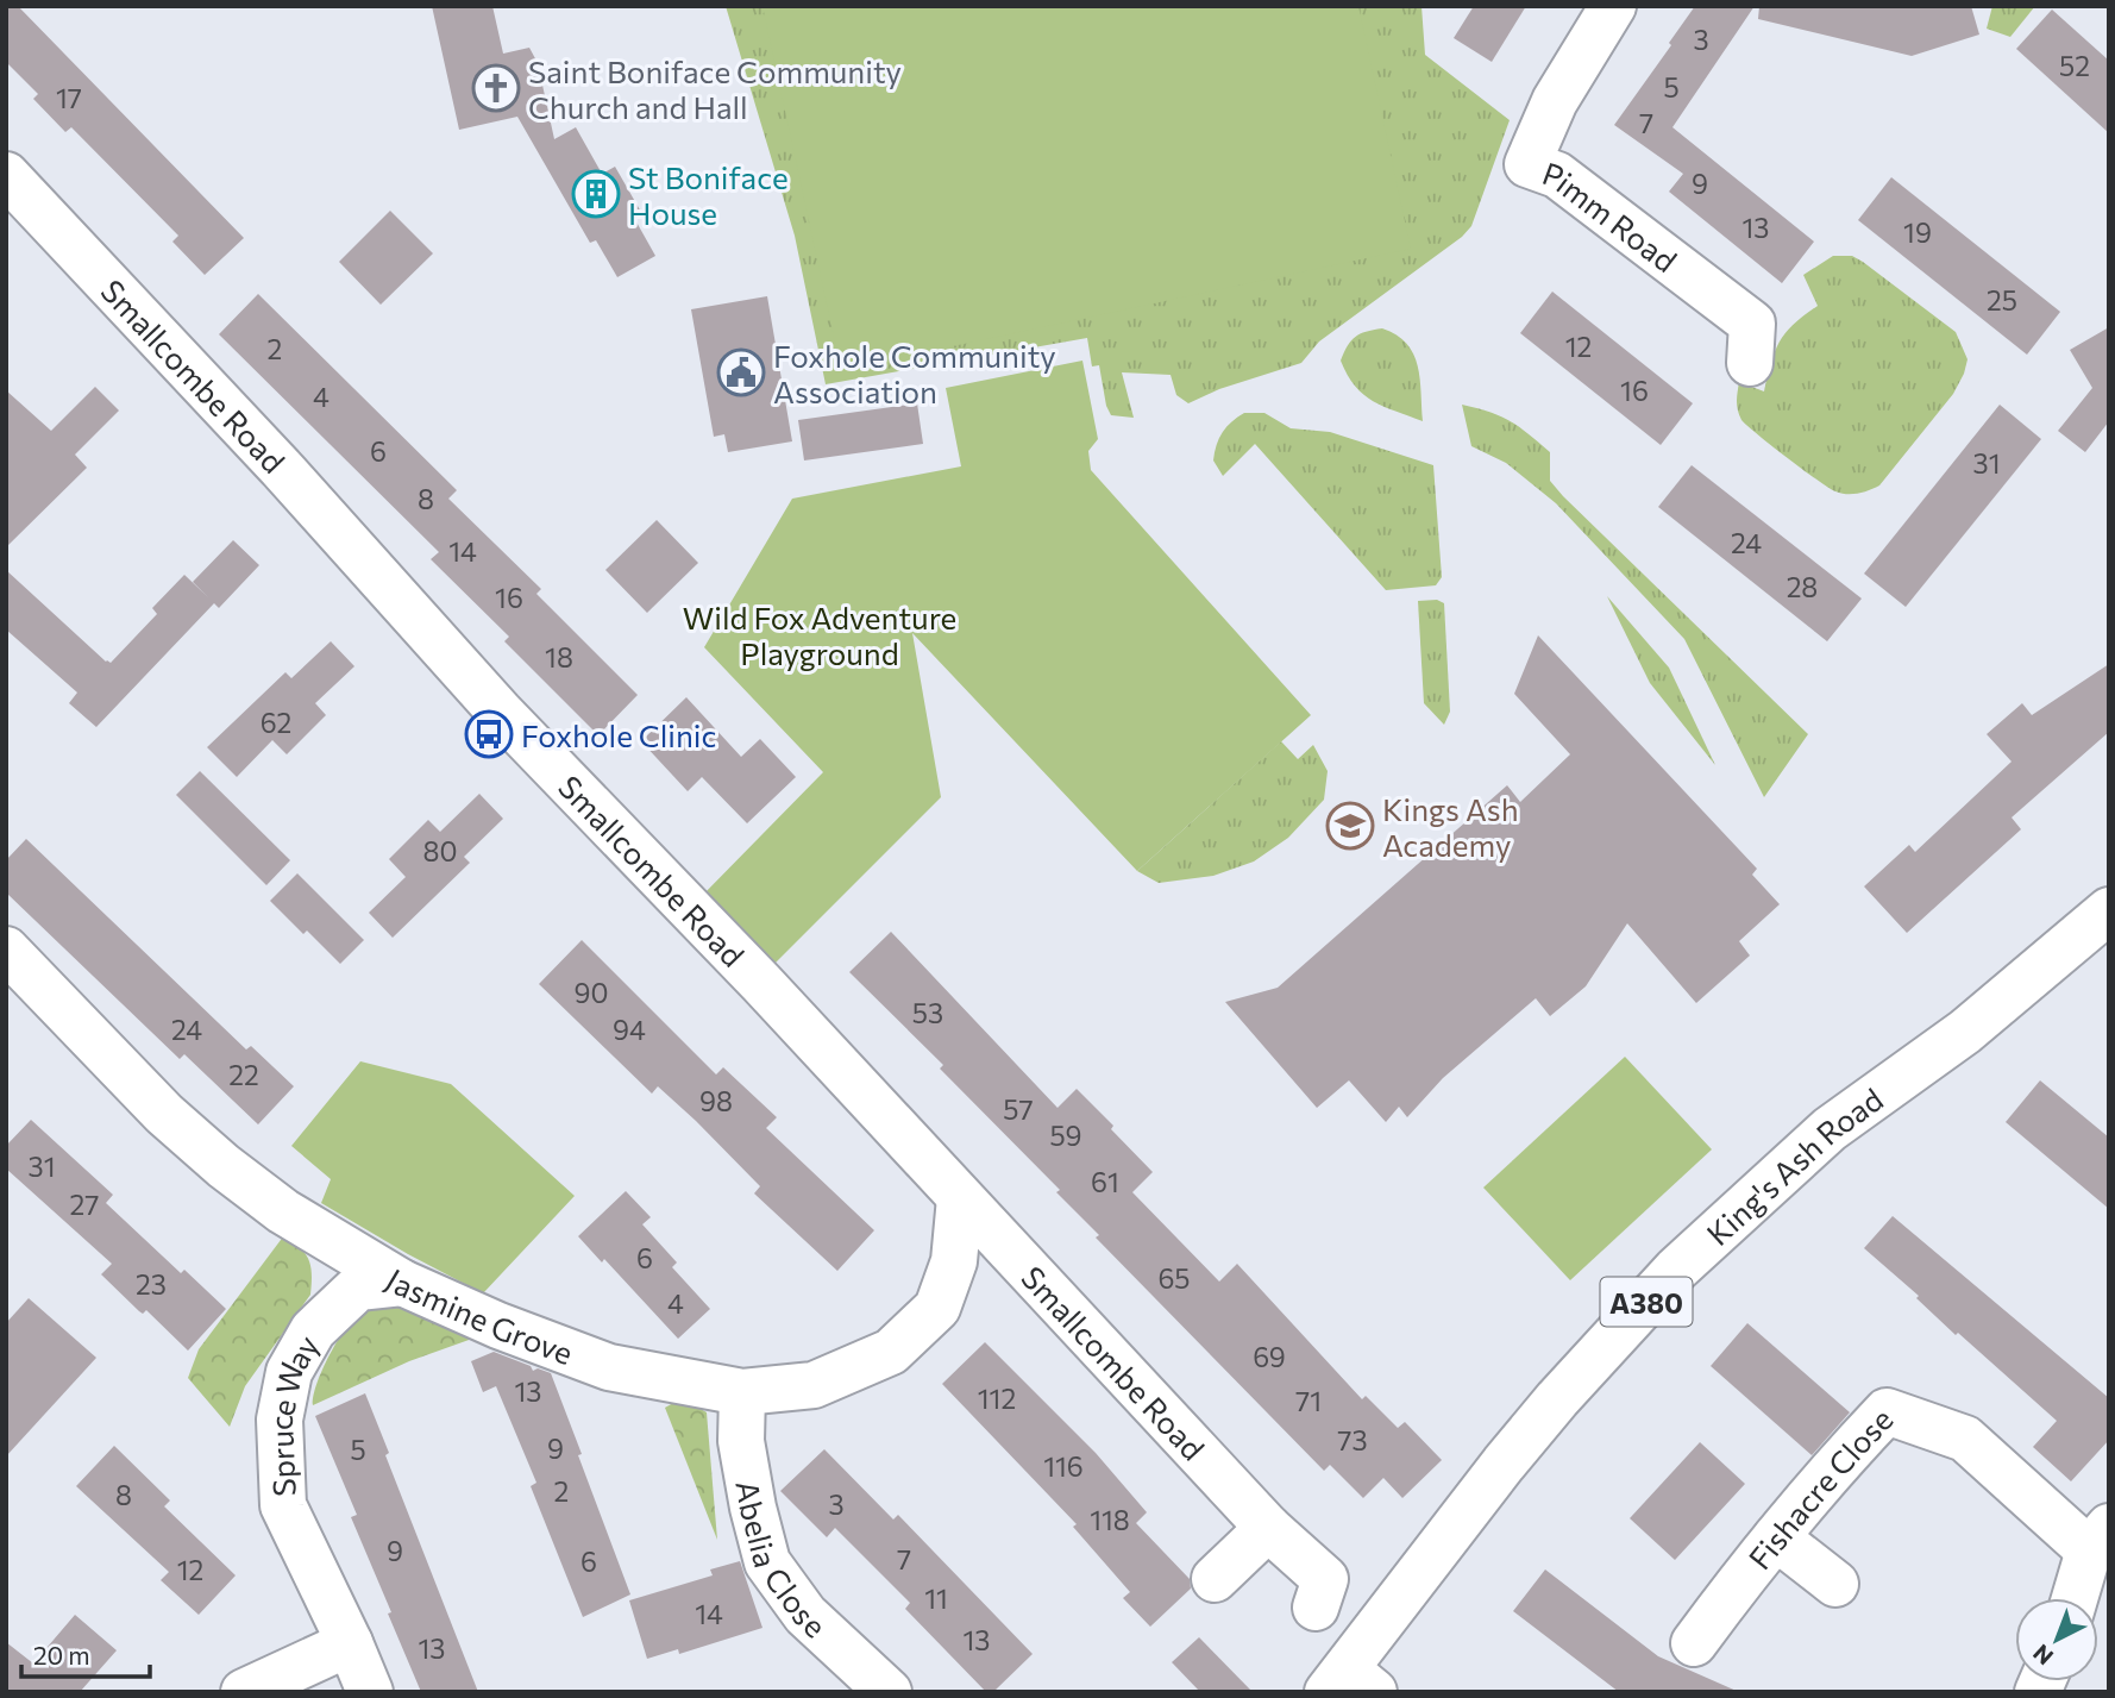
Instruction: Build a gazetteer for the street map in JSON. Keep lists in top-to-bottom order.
{
  "streets": {
    "main road": [
      "Pimm Road",
      "Smallcombe Road",
      "King's Ash Road",
      "A380",
      "Jasmine Grove",
      "Spruce Way",
      "Fishacre Close",
      "Abelia Close"
    ]
  },
  "crossings": [
    ["Smallcombe Road", "Jasmine Grove"],
    ["Jasmine Grove", "Spruce Way"],
    ["Jasmine Grove", "Abelia Close"]
  ],
  "parks": ["Wild Fox Adventure Playground"],
  "places": {
    "church": ["Saint Boniface Community Church and Hall"],
    "building": ["St Boniface House"],
    "public building": ["Foxhole Community Association"],
    "bus stop": ["Foxhole Clinic"],
    "school or university": ["Kings Ash Academy"]
  },
  "house_numbers": [
    "3",
    "52",
    "5",
    "17",
    "7",
    "9",
    "13",
    "19",
    "25",
    "12",
    "2",
    "16",
    "4",
    "6",
    "31",
    "8",
    "24",
    "14",
    "28",
    "16",
    "18",
    "62",
    "80",
    "90",
    "53",
    "24",
    "94",
    "22",
    "98",
    "57",
    "59",
    "31",
    "61",
    "27",
    "6",
    "65",
    "23",
    "4",
    "69",
    "13",
    "112",
    "71",
    "73",
    "9",
    "5",
    "116",
    "2",
    "8",
    "3",
    "118",
    "9",
    "7",
    "6",
    "12",
    "11",
    "14",
    "13",
    "13"
  ],
  "scale_bar": "20 m",
  "north": "bottom left"
}
